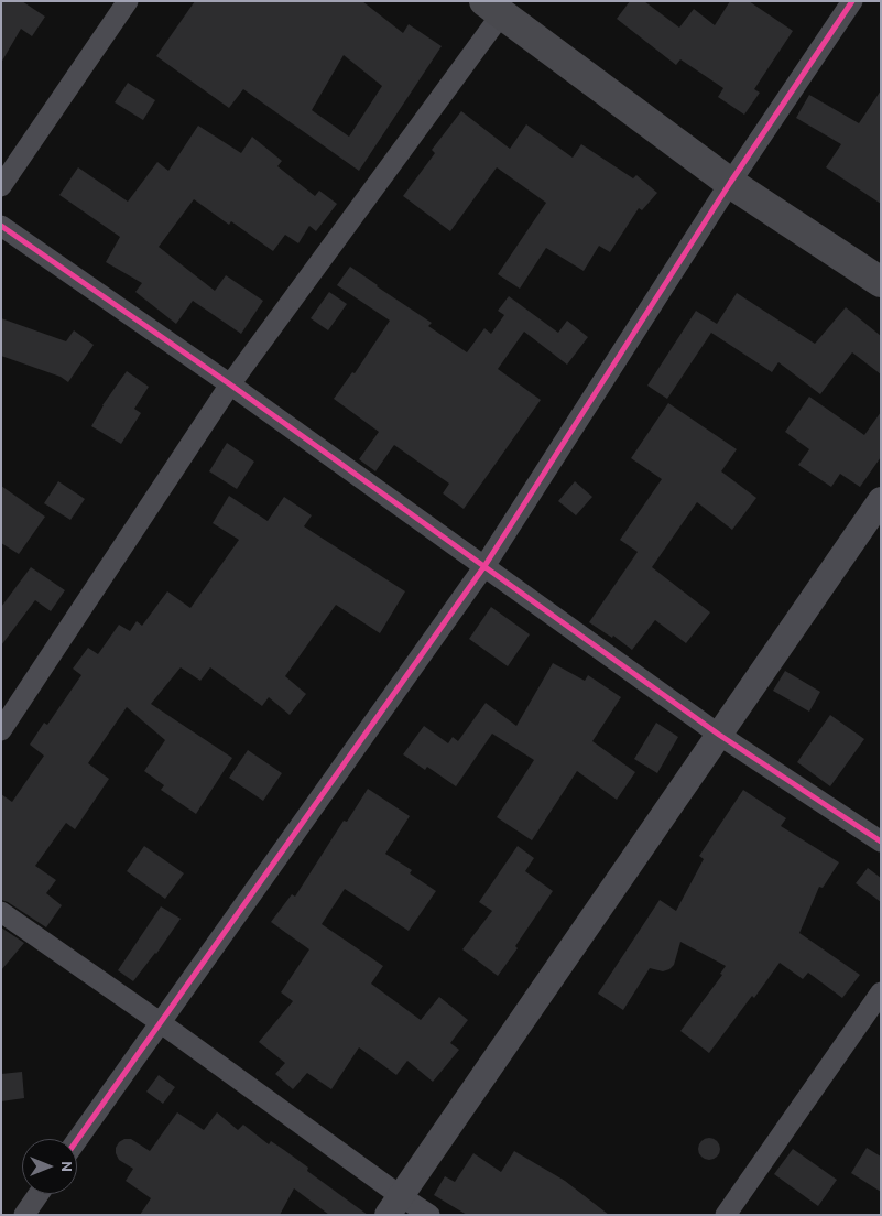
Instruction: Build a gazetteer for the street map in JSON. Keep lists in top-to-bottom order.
{
  "north": "right"
}
